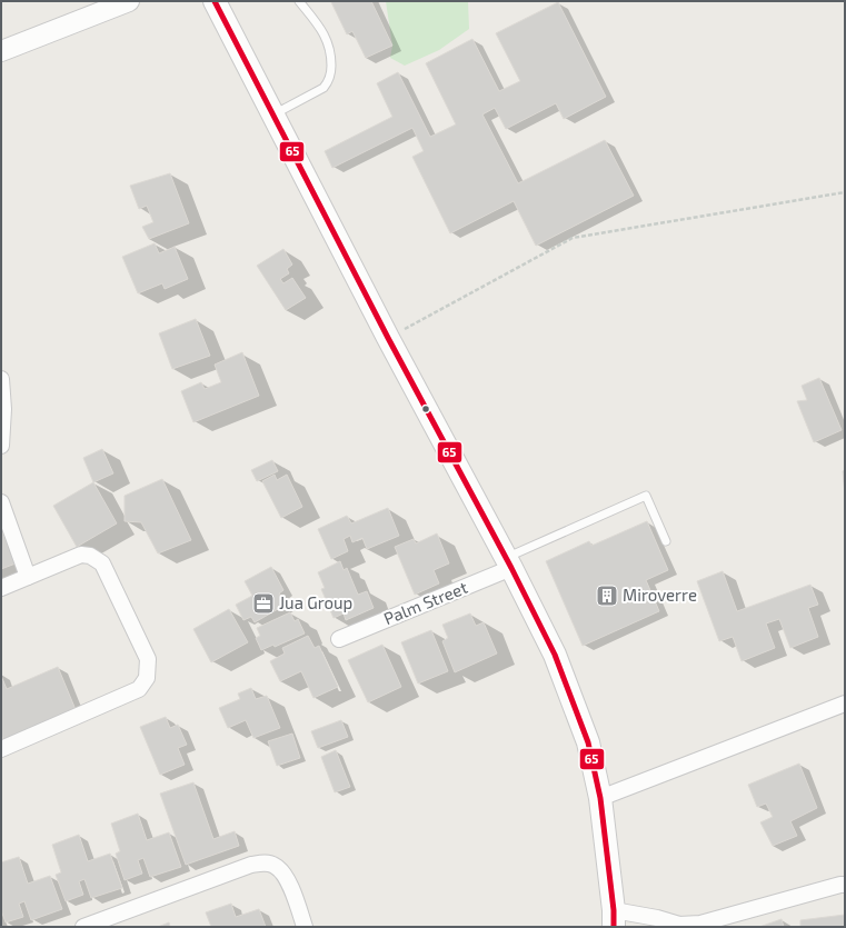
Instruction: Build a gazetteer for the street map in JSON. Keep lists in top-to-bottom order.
{
  "streets": {
    "street": ["Palm Street"]
  },
  "places": {
    "building": ["Miroverre"],
    "office": ["Jua Group"]
  },
  "lines": ["transit line 65"]
}
